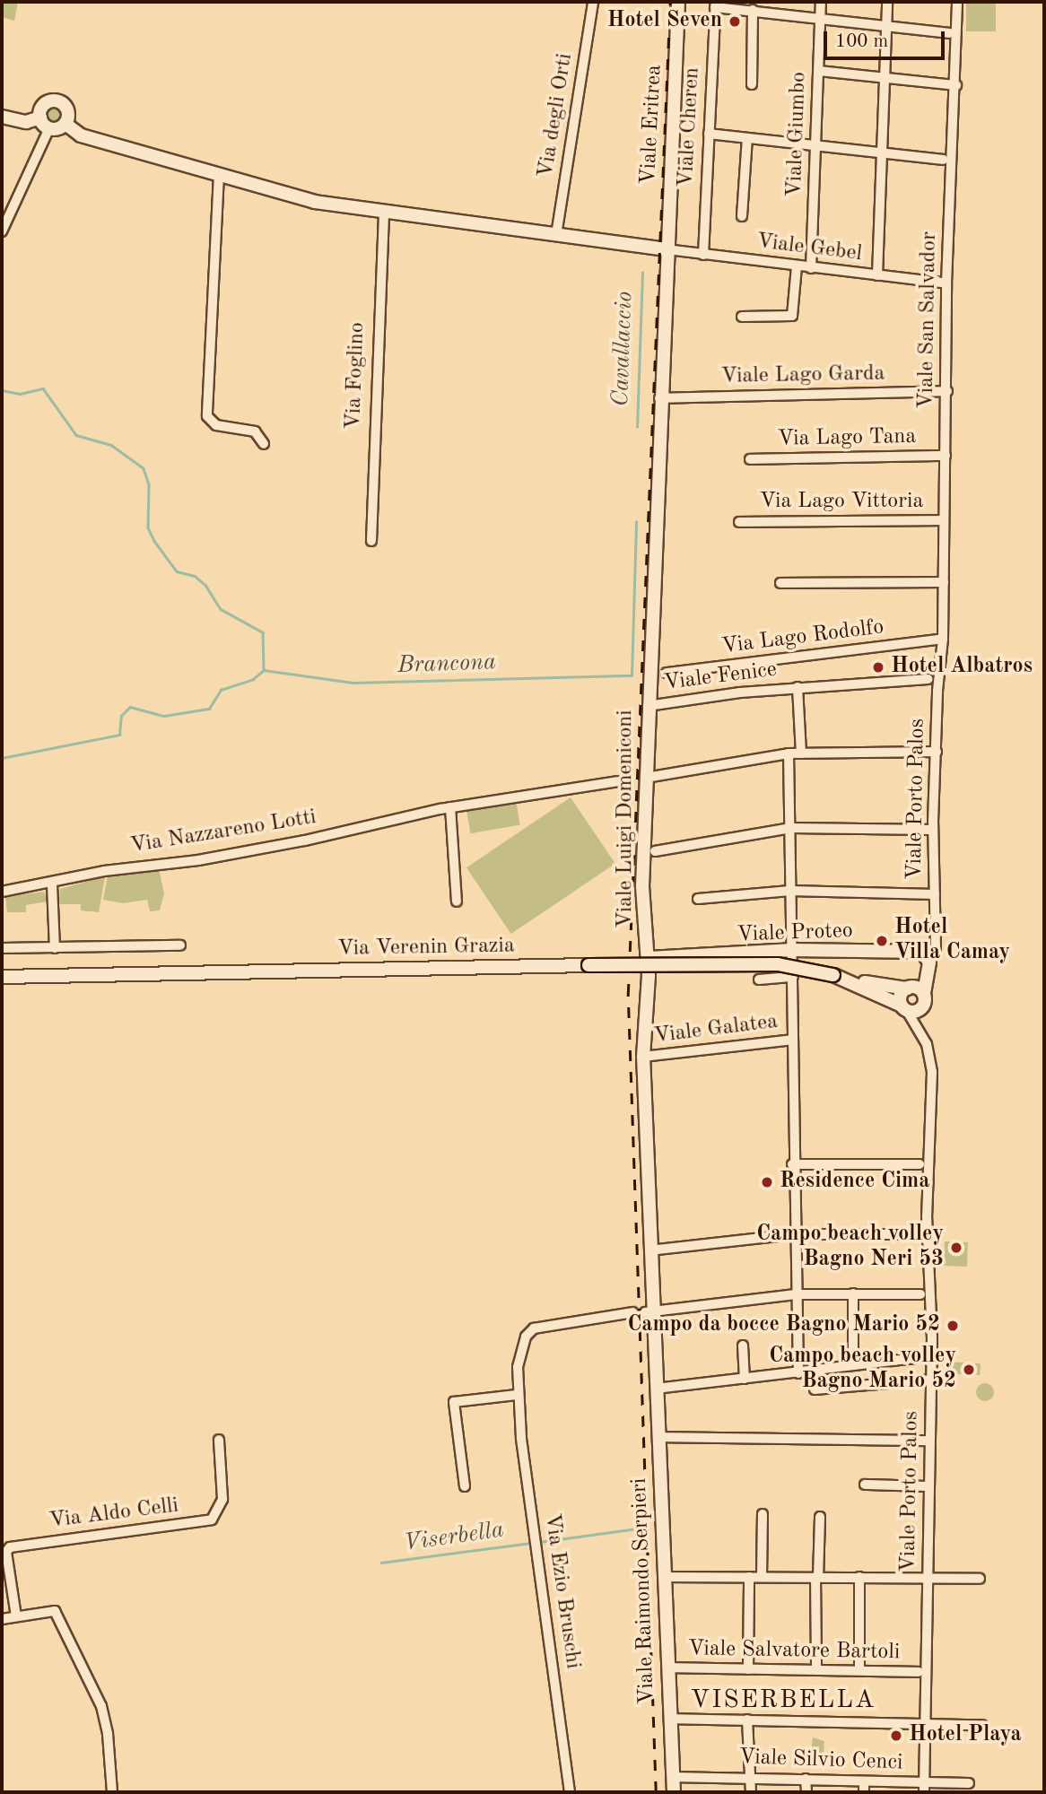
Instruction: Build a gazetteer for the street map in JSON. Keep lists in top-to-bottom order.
{
  "streets": {
    "street": [
      "Via degli Orti",
      "Viale Eritrea",
      "Viale Cheren",
      "Viale Giumbo",
      "Viale Gebel",
      "Viale San Salvador",
      "Via Foglino",
      "Viale Lago Garda",
      "Via Lago Tana",
      "Via Lago Vittoria",
      "Via Lago Rodolfo",
      "Viale Fenice",
      "Viale Porto Palos",
      "Viale Luigi Domeniconi",
      "Via Nazzareno Lotti",
      "Viale Proteo",
      "Via Verenin Grazia",
      "Viale Galatea",
      "Via Aldo Celli",
      "Via Ezio Bruschi",
      "Viale Raimondo Serpieri",
      "Viale Salvatore Bartoli",
      "Viale Silvio Cenci"
    ]
  },
  "crossings": [
    ["Viale Eritrea", "Viale Gebel"],
    ["Viale Eritrea", "Viale Luigi Domeniconi"],
    ["Viale Cheren", "Viale Gebel"],
    ["Viale Giumbo", "Viale Gebel"],
    ["Viale Gebel", "Viale San Salvador"],
    ["Viale Gebel", "Viale Luigi Domeniconi"],
    ["Viale San Salvador", "Viale Lago Garda"],
    ["Viale San Salvador", "Via Lago Tana"],
    ["Viale San Salvador", "Via Lago Vittoria"],
    ["Viale San Salvador", "Via Lago Rodolfo"],
    ["Viale San Salvador", "Viale Porto Palos"],
    ["Viale Lago Garda", "Viale Luigi Domeniconi"],
    ["Via Lago Rodolfo", "Viale Porto Palos"],
    ["Viale Fenice", "Viale Luigi Domeniconi"],
    ["Viale Porto Palos", "Viale Proteo"],
    ["Viale Porto Palos", "Via Verenin Grazia"],
    ["Viale Porto Palos", "Viale Silvio Cenci"],
    ["Viale Luigi Domeniconi", "Viale Proteo"],
    ["Viale Luigi Domeniconi", "Viale Galatea"],
    ["Viale Luigi Domeniconi", "Viale Raimondo Serpieri"],
    ["Viale Raimondo Serpieri", "Viale Salvatore Bartoli"],
    ["Viale Raimondo Serpieri", "Viale Silvio Cenci"]
  ],
  "districts": ["VISERBELLA"],
  "water": ["Cavallaccio", "Brancona", "Viserbella"],
  "places": [
    "Hotel Seven",
    "Hotel Albatros",
    "Hotel Villa Camay",
    "Residence Cima",
    "Campo beach volley Bagno Neri 53",
    "Campo da bocce Bagno Mario 52",
    "Campo beach volley Bagno Mario 52",
    "Hotel Playa"
  ],
  "scale_bar": "100 m"
}
